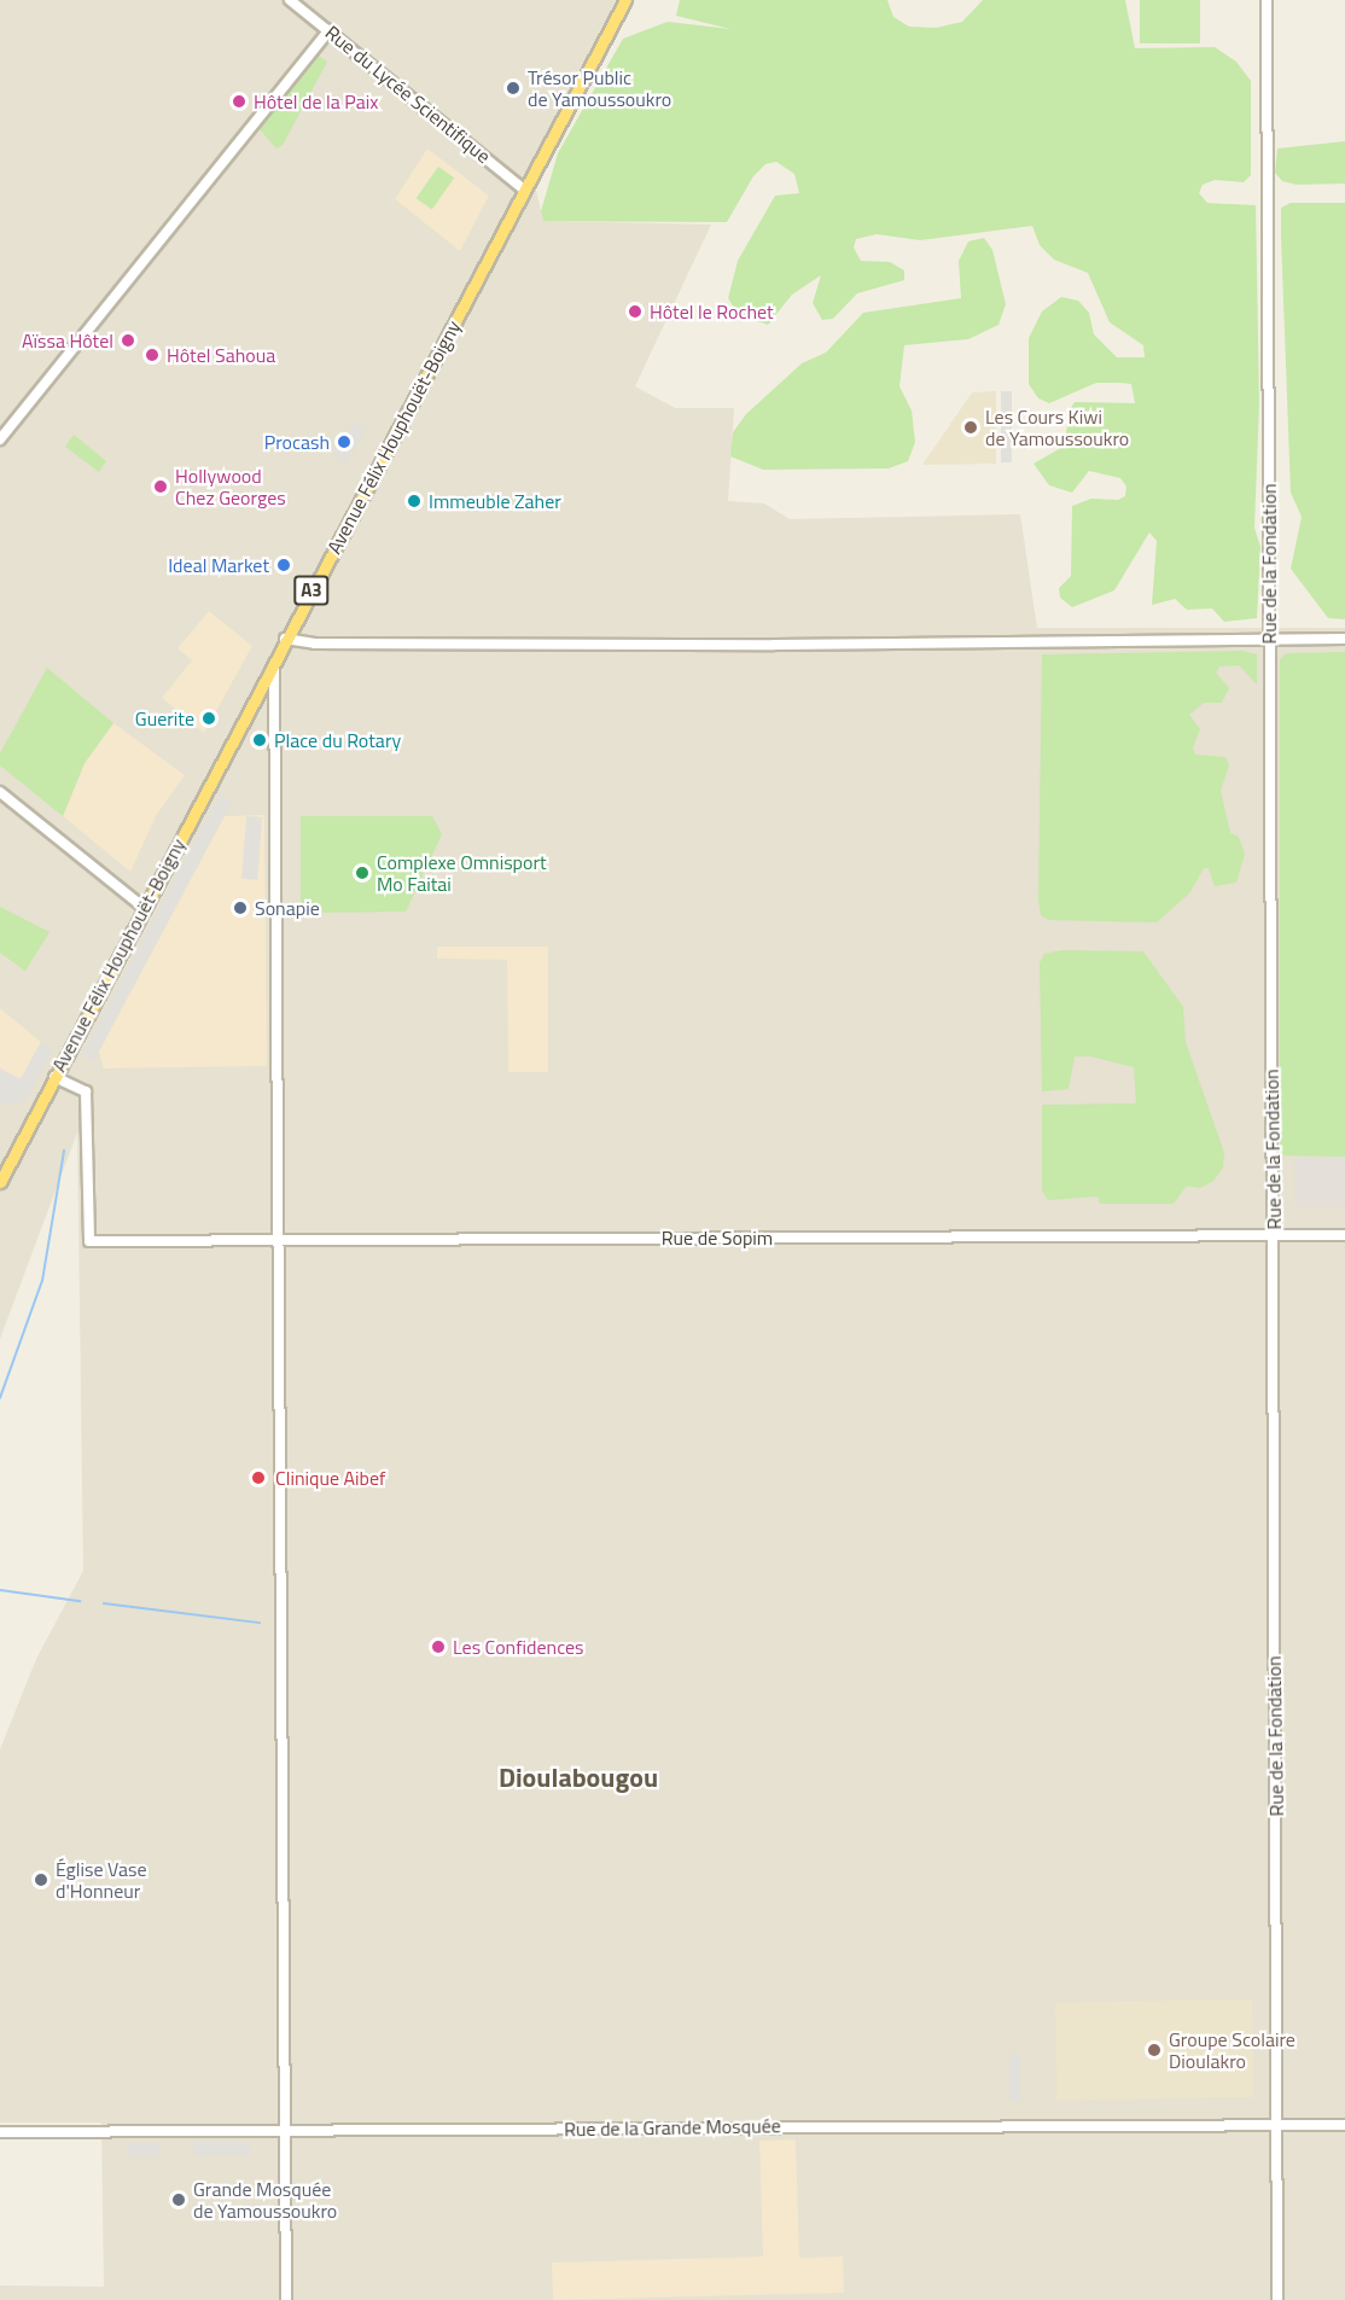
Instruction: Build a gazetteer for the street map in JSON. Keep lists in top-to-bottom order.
{
  "streets": {
    "highway": ["Avenue Félix Houphouët-Boigny", "A3"],
    "street": [
      "Rue du Lycée Scientifique",
      "Rue de la Fondation",
      "Rue de Sopim",
      "Rue de la Grande Mosquée"
    ]
  },
  "crossings": [
    ["Rue du Lycée Scientifique", "Avenue Félix Houphouët-Boigny"],
    ["Avenue Félix Houphouët-Boigny", "Rue de Sopim"],
    ["Rue de la Fondation", "Rue de Sopim"],
    ["Rue de la Fondation", "Rue de la Grande Mosquée"]
  ],
  "districts": ["Dioulabougou"],
  "places": [
    "Trésor Public de Yamoussoukro",
    "Hôtel de la Paix",
    "Hôtel le Rochet",
    "Aïssa Hôtel",
    "Hôtel Sahoua",
    "Les Cours Kiwi de Yamoussoukro",
    "Procash",
    "Hollywood Chez Georges",
    "Immeuble Zaher",
    "Ideal Market",
    "Guerite",
    "Place du Rotary",
    "Complexe Omnisport Mo Faitai",
    "Sonapie",
    "Clinique Aibef",
    "Les Confidences",
    "Église Vase d'Honneur",
    "Groupe Scolaire Dioulakro",
    "Grande Mosquée de Yamoussoukro"
  ]
}
